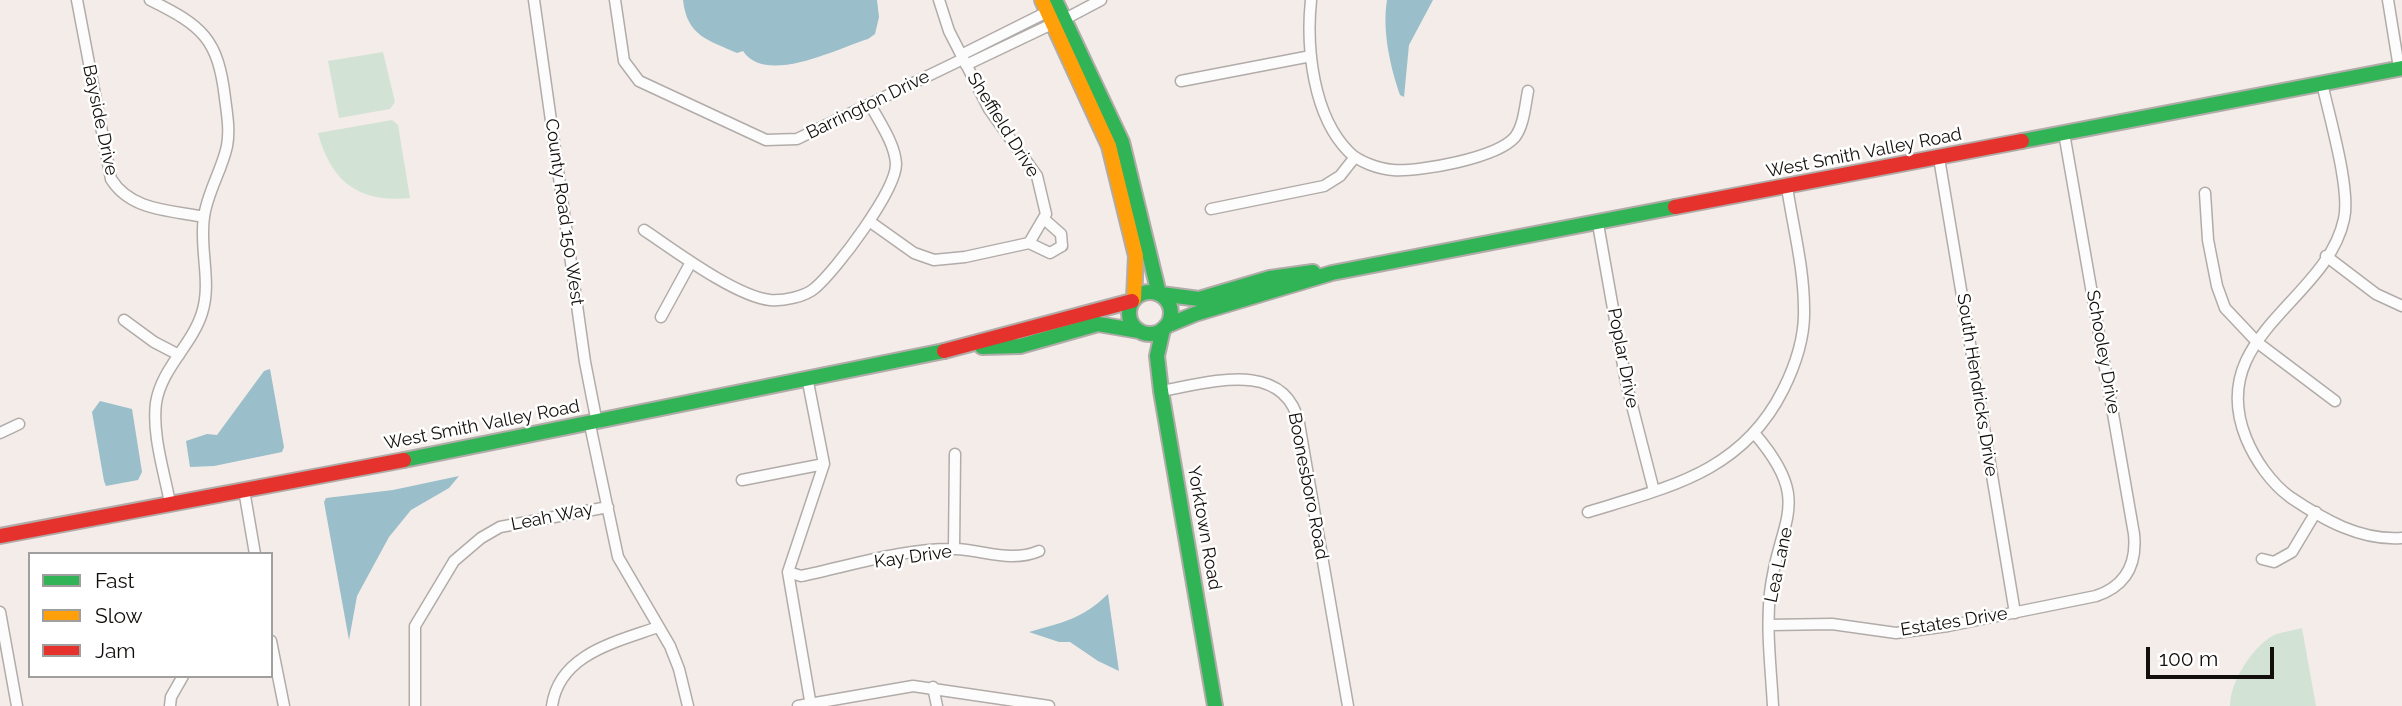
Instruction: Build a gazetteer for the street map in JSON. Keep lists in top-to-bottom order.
{
  "streets": {
    "main road": ["West Smith Valley Road", "Yorktown Road"],
    "street": [
      "Barrington Drive",
      "Bayside Drive",
      "Sheffield Drive",
      "County Road 150 West",
      "Schooley Drive",
      "Poplar Drive",
      "South Hendricks Drive",
      "Boonesboro Road",
      "Leah Way",
      "Kay Drive",
      "Lea Lane",
      "Estates Drive"
    ]
  },
  "crossings": [
    ["Barrington Drive", "Sheffield Drive"],
    ["West Smith Valley Road", "County Road 150 West"],
    ["West Smith Valley Road", "Schooley Drive"],
    ["West Smith Valley Road", "Poplar Drive"],
    ["West Smith Valley Road", "South Hendricks Drive"],
    ["West Smith Valley Road", "Yorktown Road"],
    ["County Road 150 West", "Leah Way"],
    ["Schooley Drive", "Estates Drive"],
    ["South Hendricks Drive", "Estates Drive"],
    ["Boonesboro Road", "Yorktown Road"],
    ["Lea Lane", "Estates Drive"]
  ],
  "legend": ["Fast", "Slow", "Jam"],
  "scale_bar": "100 m"
}
